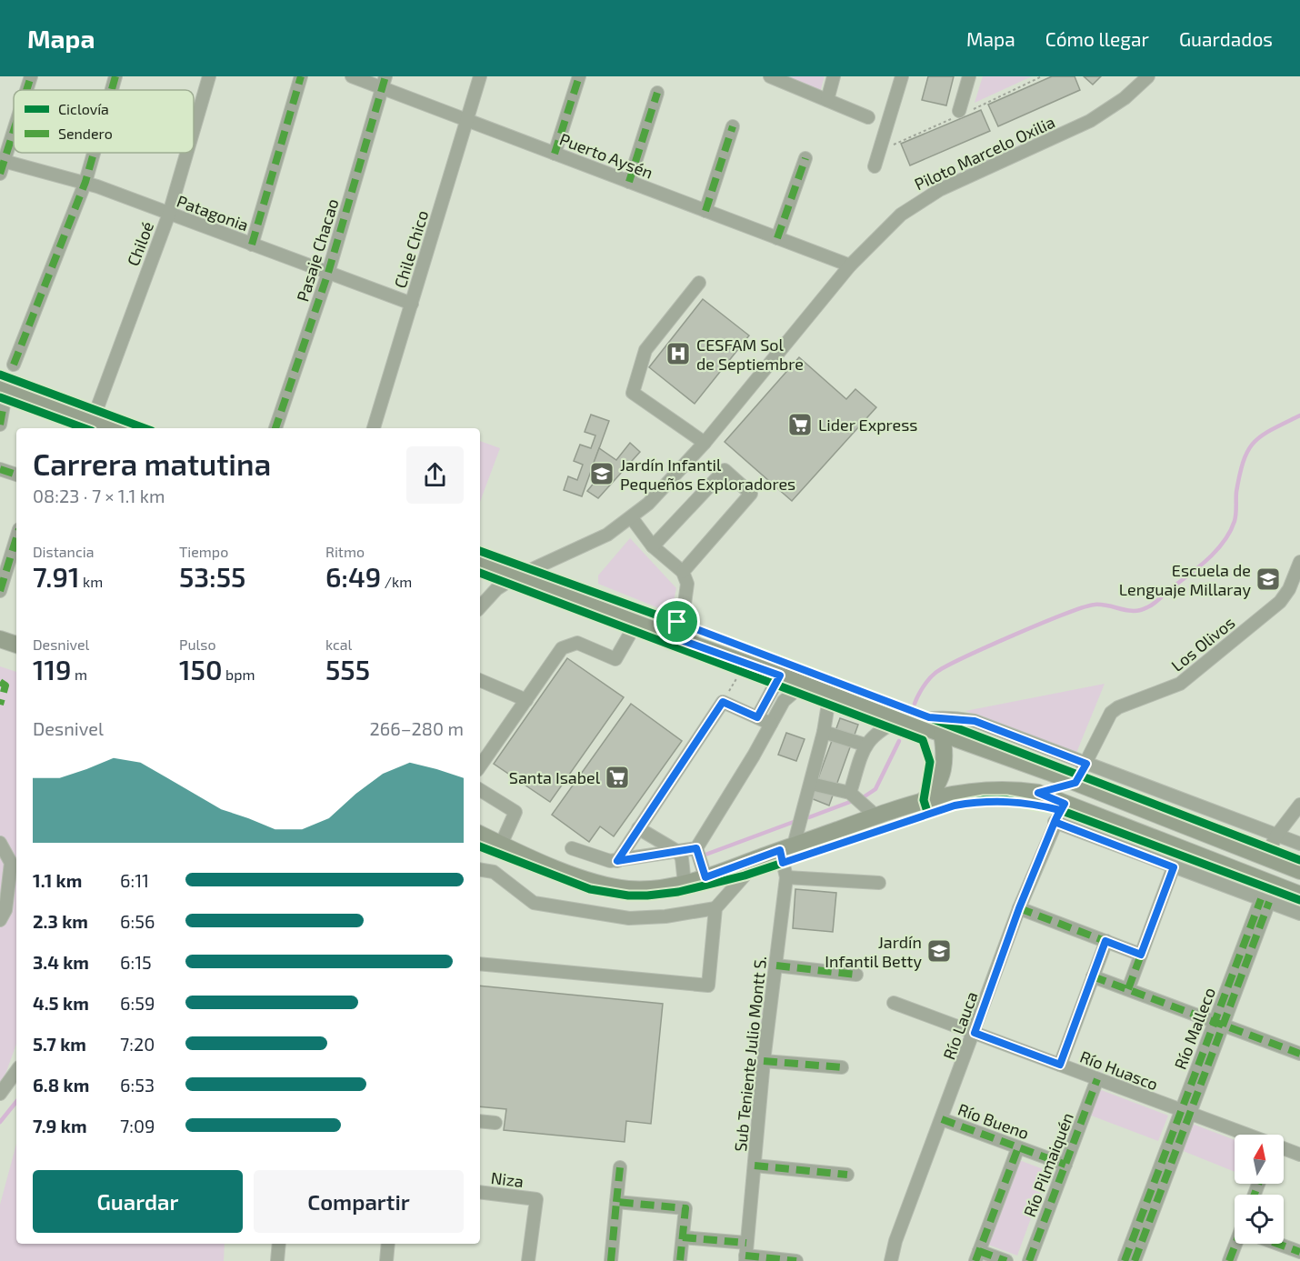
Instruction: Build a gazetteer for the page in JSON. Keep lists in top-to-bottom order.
{
  "streets": {
    "street": [
      "Piloto Marcelo Oxilia",
      "Puerto Aysén",
      "Patagonia",
      "Chiloé",
      "Chile Chico",
      "Pasaje Chacao",
      "Los Olivos",
      "Río Lauca",
      "Río Malleco",
      "Sub Teniente Julio Montt S.",
      "Río Huasco",
      "Río Bueno",
      "Río Pilmaiquén",
      "Niza"
    ]
  },
  "crossings": [
    ["Piloto Marcelo Oxilia", "Puerto Aysén"],
    ["Puerto Aysén", "Chile Chico"],
    ["Puerto Aysén", "Pasaje Chacao"],
    ["Patagonia", "Chiloé"],
    ["Patagonia", "Chile Chico"],
    ["Patagonia", "Pasaje Chacao"],
    ["Río Lauca", "Río Huasco"],
    ["Río Lauca", "Río Bueno"],
    ["Río Malleco", "Río Huasco"],
    ["Río Huasco", "Río Pilmaiquén"],
    ["Río Bueno", "Río Pilmaiquén"]
  ],
  "places": {
    "hospital": ["CESFAM Sol de Septiembre"],
    "supermarket": ["Lider Express", "Santa Isabel"],
    "school or university": ["Jardín Infantil Pequeños Exploradores", "Escuela de Lenguaje Millaray", "Jardín Infantil Betty"]
  },
  "legend": ["Ciclovía", "Sendero"],
  "north": "top",
  "page": {
    "header": "Mapa",
    "nav": ["Mapa", "Cómo llegar", "Guardados"],
    "heading": ["Carrera matutina", "08:23 · 7 × 1.1 km"],
    "stats": [
      ["Distancia", "7.91 km"],
      ["Tiempo", "53:55"],
      ["Ritmo", "6:49 /km"],
      ["Desnivel", "119 m"],
      ["Pulso", "150 bpm"],
      ["kcal", "555"]
    ],
    "chart": ["Desnivel", "266–280 m"],
    "list": [
      {
        "name": "1.1 km",
        "note": "6:11"
      },
      {
        "name": "2.3 km",
        "note": "6:56"
      },
      {
        "name": "3.4 km",
        "note": "6:15"
      },
      {
        "name": "4.5 km",
        "note": "6:59"
      },
      {
        "name": "5.7 km",
        "note": "7:20"
      },
      {
        "name": "6.8 km",
        "note": "6:53"
      },
      {
        "name": "7.9 km",
        "note": "7:09"
      }
    ],
    "buttons": ["Guardar", "Compartir"]
  }
}
